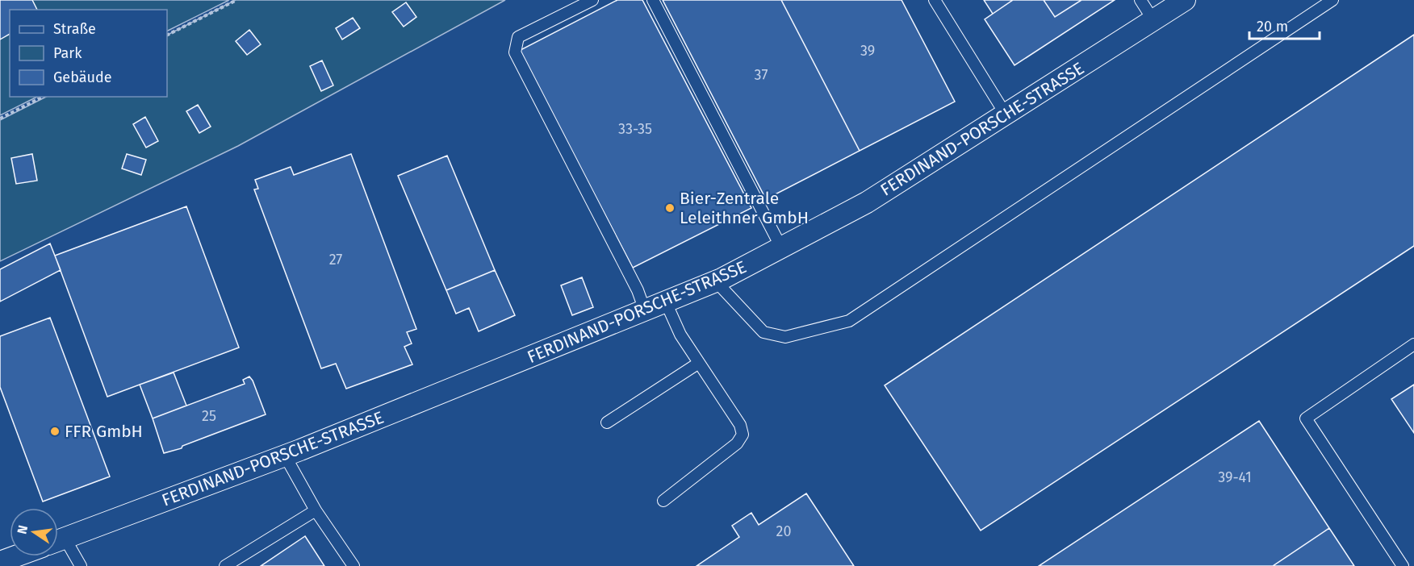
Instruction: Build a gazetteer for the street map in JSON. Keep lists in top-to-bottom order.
{
  "streets": {
    "street": ["FERDINAND-PORSCHE-STRASSE"]
  },
  "places": ["Bier-Zentrale Leleithner GmbH", "FFR GmbH"],
  "house_numbers": [
    "39",
    "37",
    "33-35",
    "27",
    "25",
    "39-41",
    "20"
  ],
  "legend": ["Straße", "Park", "Gebäude"],
  "scale_bar": "20 m",
  "north": "left"
}
